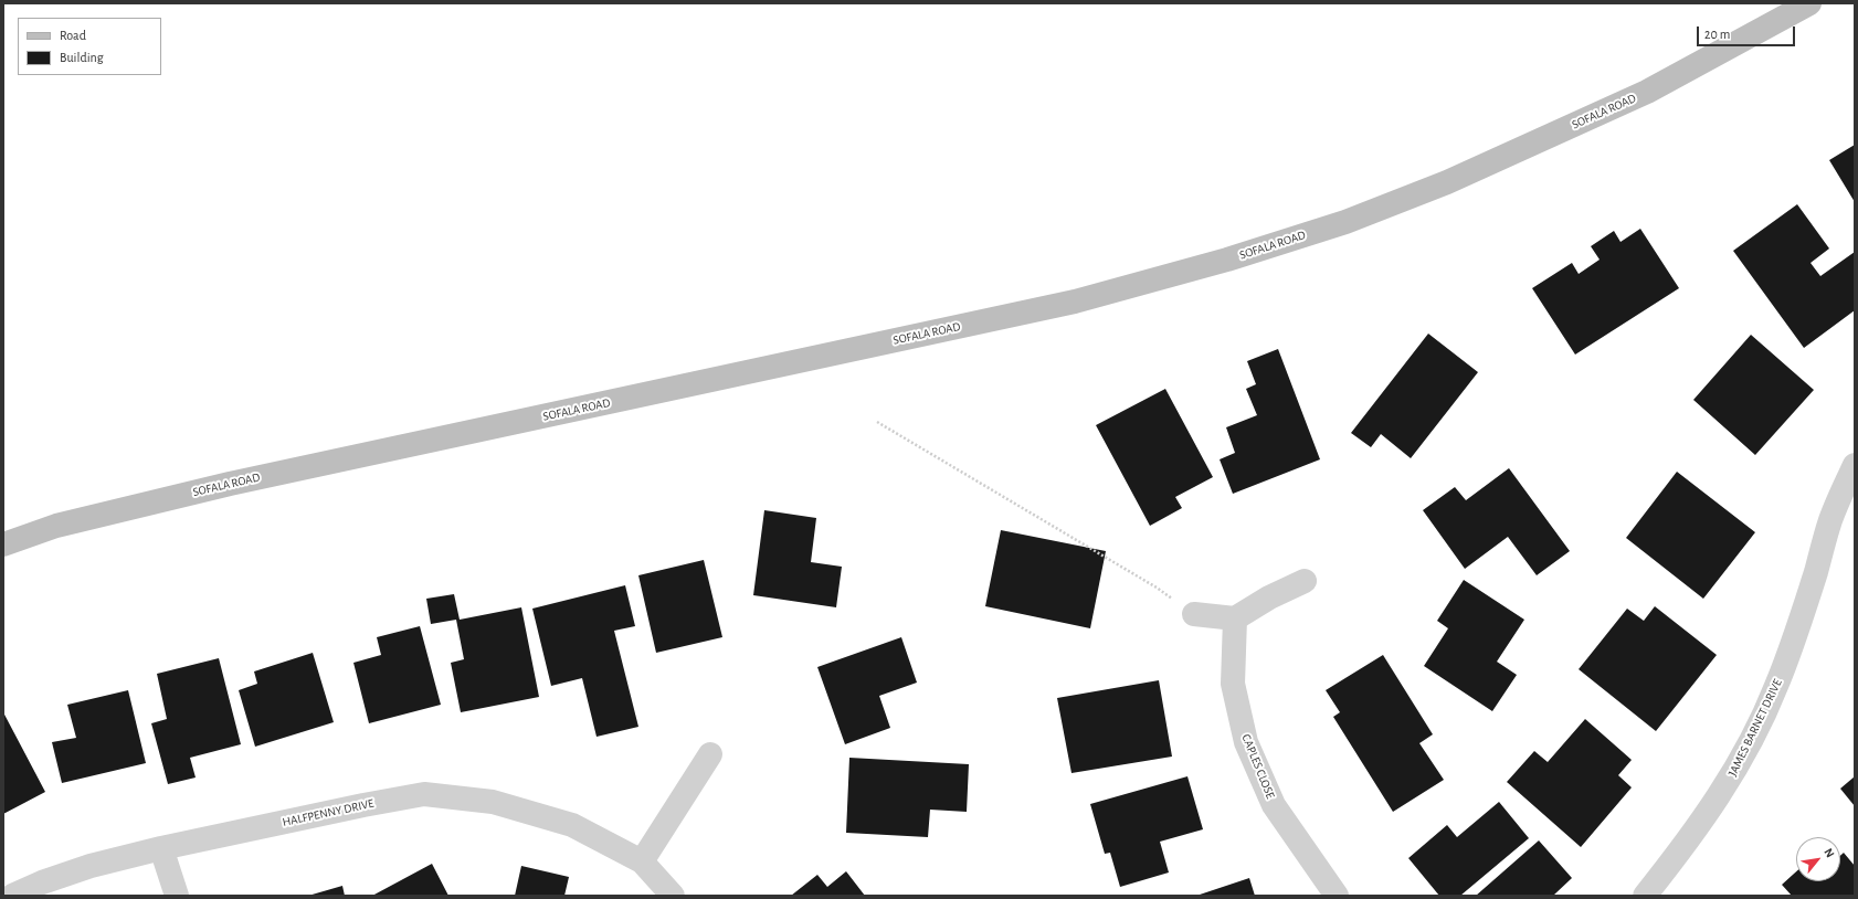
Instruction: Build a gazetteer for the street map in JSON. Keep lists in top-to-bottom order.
{
  "streets": {
    "main road": ["SOFALA ROAD"],
    "street": ["JAMES BARNET DRIVE", "CAPLES CLOSE", "HALFPENNY DRIVE"]
  },
  "legend": ["Road", "Building"],
  "scale_bar": "20 m",
  "north": "top right"
}
